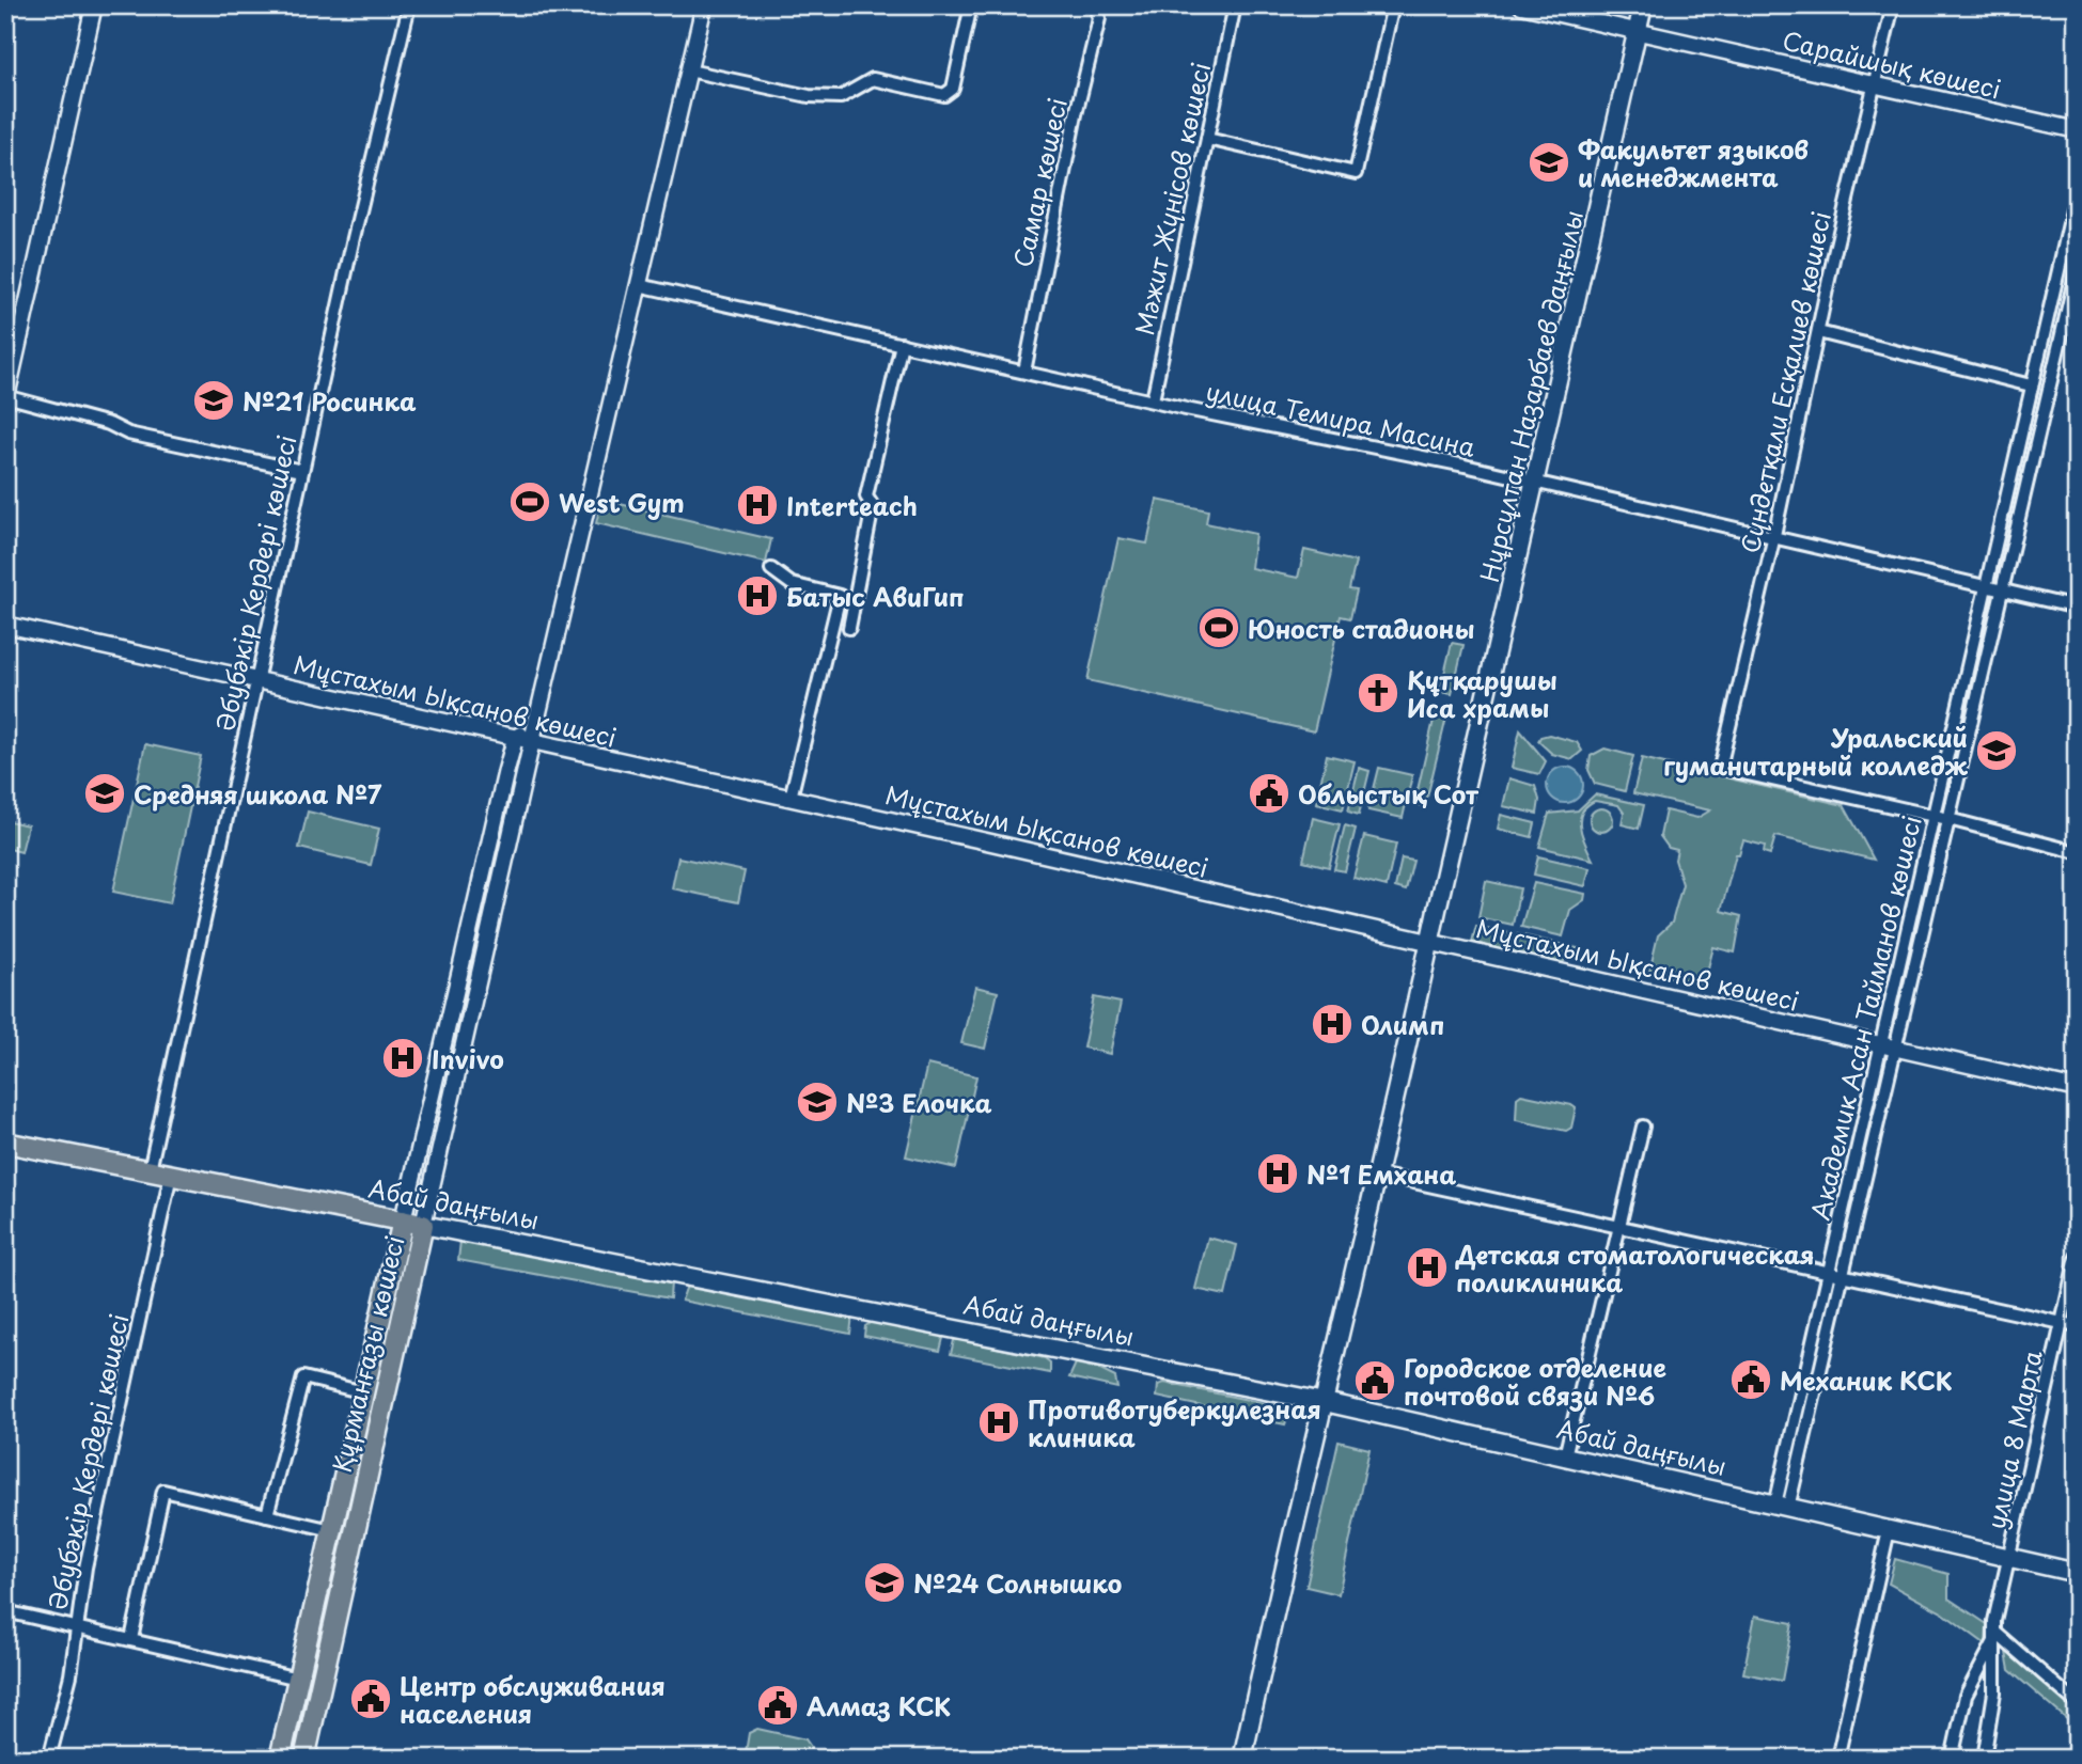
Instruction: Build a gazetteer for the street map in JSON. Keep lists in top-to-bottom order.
{
  "streets": {
    "main road": ["Нұрсұлтан Назарбаев даңғылы", "Абай даңғылы", "Құрманғазы көшесі"],
    "street": [
      "Сарайшық көшесі",
      "Самар көшесі",
      "Мәжит Жүнісов көшесі",
      "Сүндетқали Есқалиев көшесі",
      "улица Темира Масина",
      "Әбубәкір Кердері көшесі",
      "Мұстахым Ықсанов көшесі",
      "Академик Асан Тайманов көшесі",
      "улица 8 Марта"
    ]
  },
  "crossings": [
    ["Сарайшық көшесі", "Сүндетқали Есқалиев көшесі"],
    ["Сарайшық көшесі", "Нұрсұлтан Назарбаев даңғылы"],
    ["Самар көшесі", "улица Темира Масина"],
    ["Мәжит Жүнісов көшесі", "улица Темира Масина"],
    ["Сүндетқали Есқалиев көшесі", "улица Темира Масина"],
    ["Сүндетқали Есқалиев көшесі", "Академик Асан Тайманов көшесі"],
    ["Нұрсұлтан Назарбаев даңғылы", "улица Темира Масина"],
    ["Нұрсұлтан Назарбаев даңғылы", "Мұстахым Ықсанов көшесі"],
    ["Нұрсұлтан Назарбаев даңғылы", "Абай даңғылы"],
    ["улица Темира Масина", "Академик Асан Тайманов көшесі"],
    ["улица Темира Масина", "Құрманғазы көшесі"],
    ["Әбубәкір Кердері көшесі", "Мұстахым Ықсанов көшесі"],
    ["Әбубәкір Кердері көшесі", "Абай даңғылы"],
    ["Мұстахым Ықсанов көшесі", "Академик Асан Тайманов көшесі"],
    ["Мұстахым Ықсанов көшесі", "Құрманғазы көшесі"],
    ["Академик Асан Тайманов көшесі", "Абай даңғылы"],
    ["Абай даңғылы", "Құрманғазы көшесі"],
    ["Абай даңғылы", "улица 8 Марта"]
  ],
  "places": {
    "school or university": [
      "Факультет языков и менеджмента",
      "№21 Росинка",
      "Уральский гуманитарный колледж",
      "Средняя школа №7",
      "№3 Елочка",
      "№24 Солнышко"
    ],
    "sports": ["West Gym", "Юность стадионы"],
    "hospital": [
      "Interteach",
      "Батыс АвиГип",
      "Олимп",
      "Invivo",
      "№1 Емхана",
      "Детская стоматологическая поликлиника",
      "Противотуберкулезная клиника"
    ],
    "church": ["Құтқарушы Иса храмы"],
    "public building": [
      "Облыстық Сот",
      "Механик КСК",
      "Городское отделение почтовой связи №6",
      "Центр обслуживания наcеления",
      "Алмаз КСК"
    ]
  }
}
